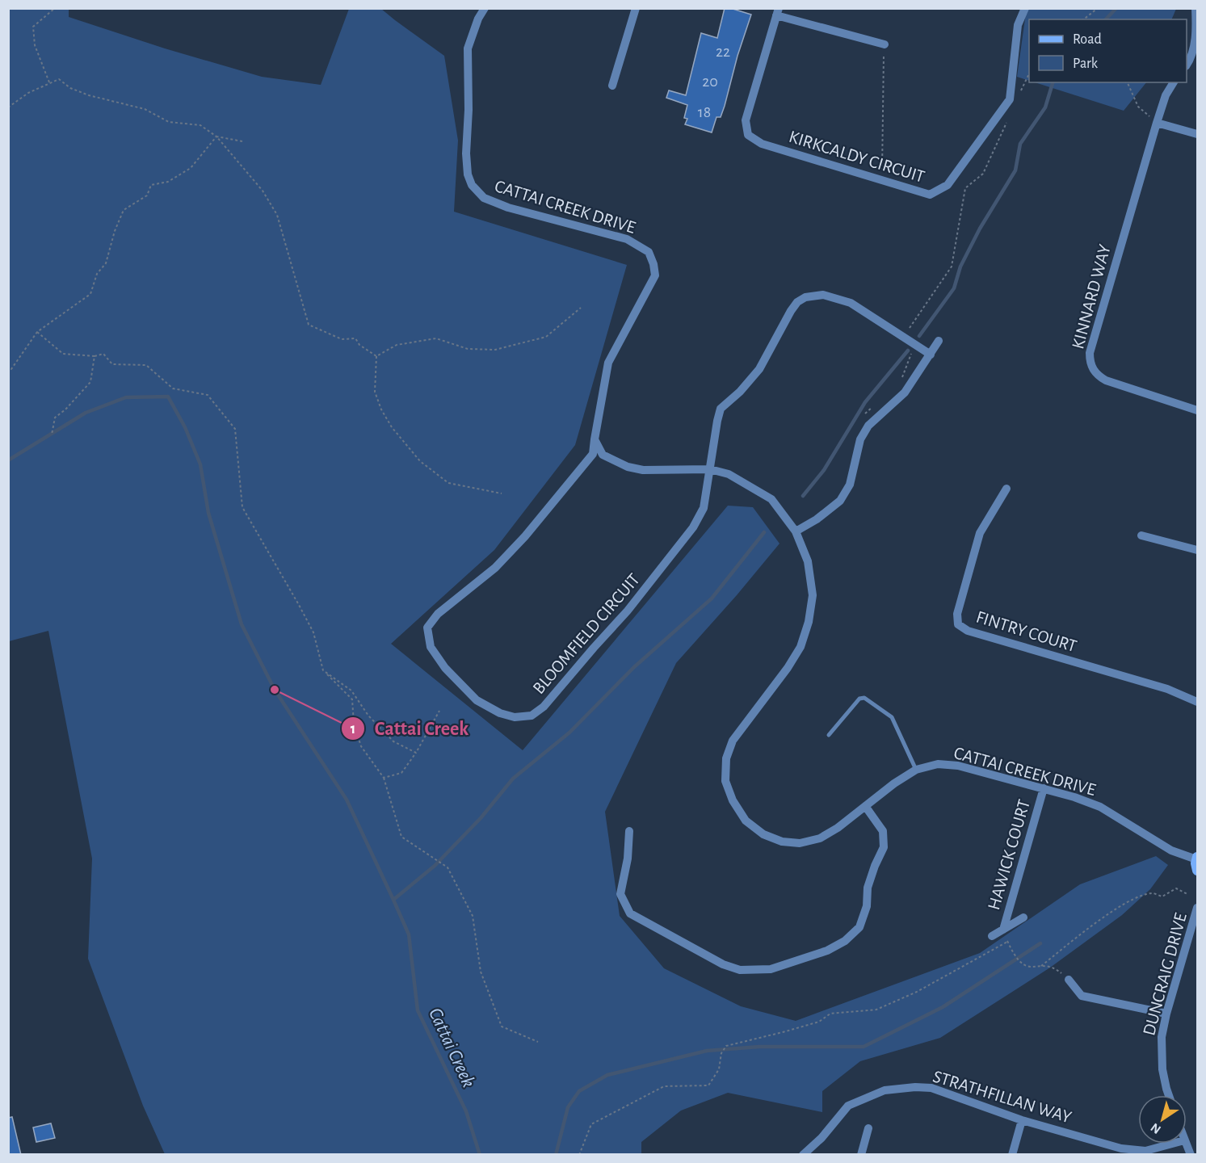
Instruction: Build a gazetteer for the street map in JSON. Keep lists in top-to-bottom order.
{
  "streets": {
    "street": [
      "KIRKCALDY CIRCUIT",
      "CATTAI CREEK DRIVE",
      "KINNARD WAY",
      "FINTRY COURT",
      "BLOOMFIELD CIRCUIT",
      "HAWICK COURT",
      "DUNCRAIG DRIVE",
      "STRATHFILLAN WAY"
    ]
  },
  "crossings": [
    ["CATTAI CREEK DRIVE", "BLOOMFIELD CIRCUIT"],
    ["CATTAI CREEK DRIVE", "HAWICK COURT"]
  ],
  "water": ["Cattai Creek"],
  "places": ["Cattai Creek"],
  "house_numbers": ["22", "20", "18"],
  "legend": ["Road", "Park"],
  "north": "bottom left"
}
